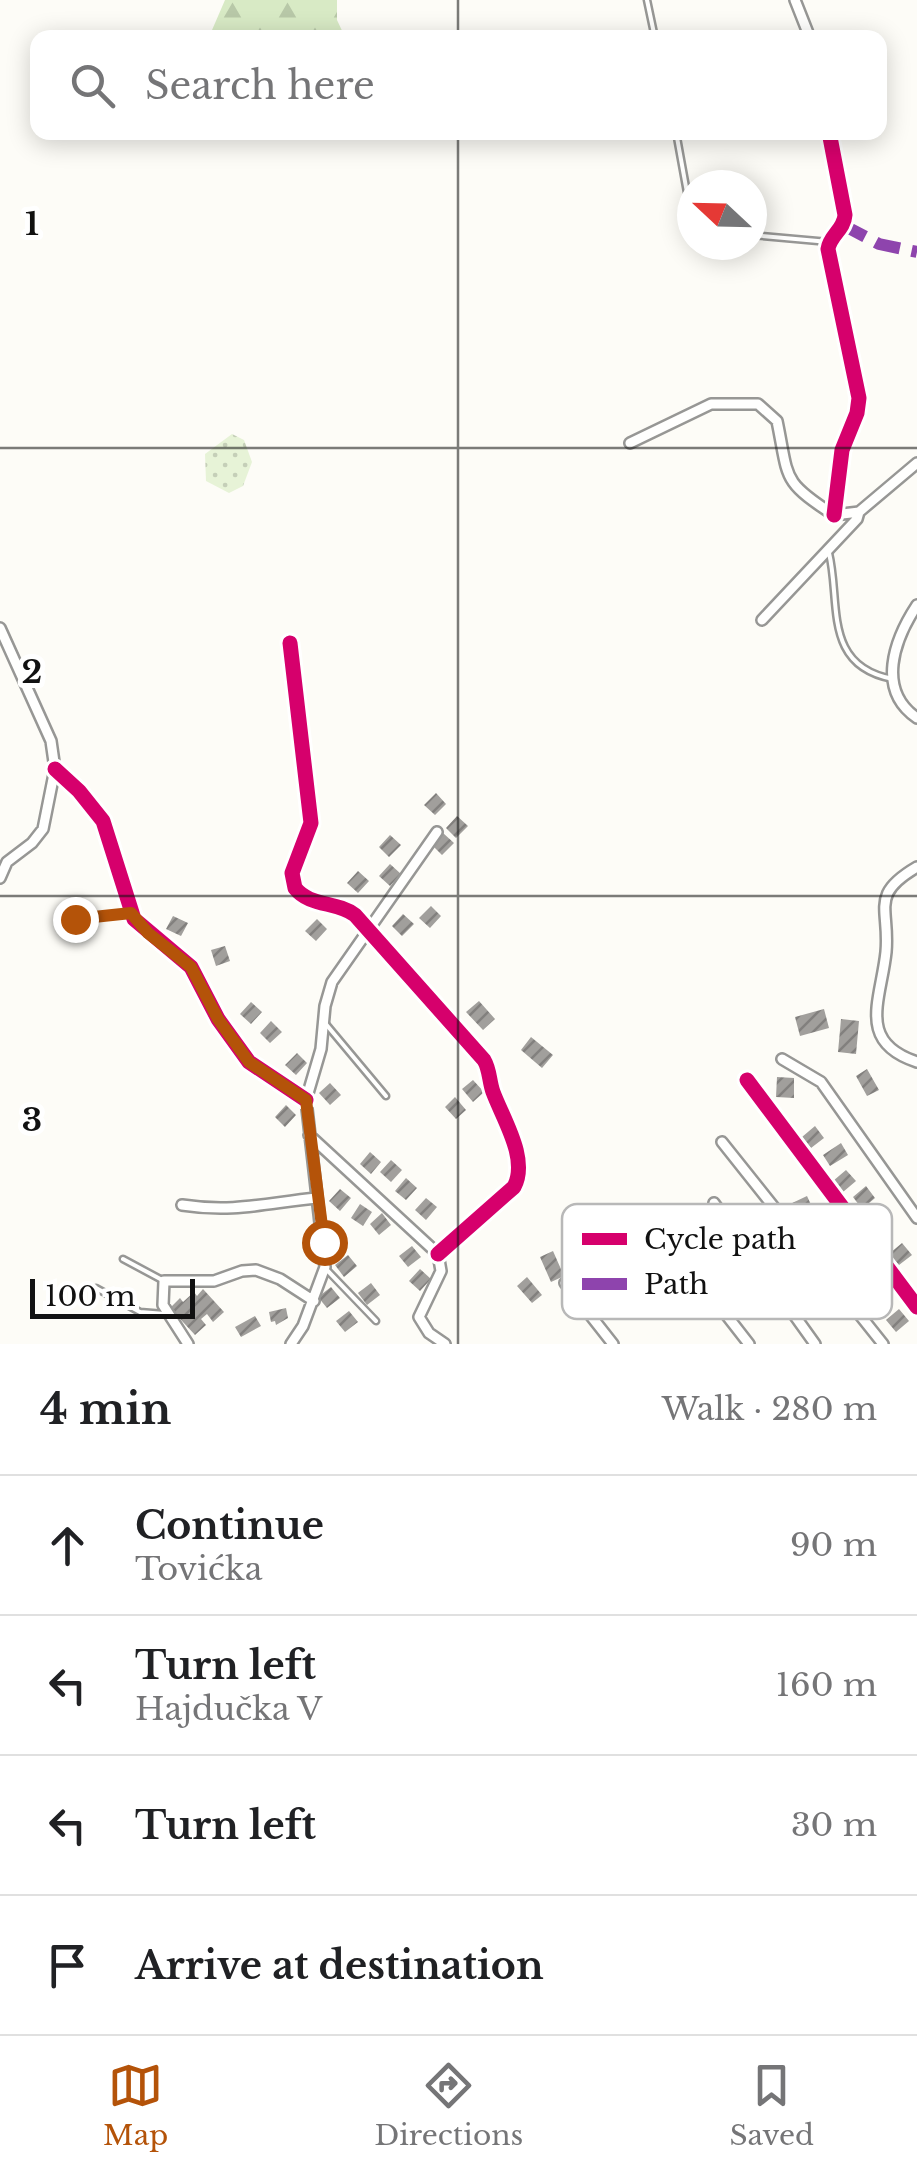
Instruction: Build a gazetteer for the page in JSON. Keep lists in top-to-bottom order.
{
  "legend": ["Cycle path", "Path"],
  "scale_bar": "100 m",
  "north": "left",
  "page": {
    "search": "Search here",
    "scale": "100 m",
    "heading": ["4 min", "Walk · 280 m"],
    "list": [
      ["Continue", "Tovićka", "90 m"],
      ["Turn left", "Hajdučka V", "160 m"],
      ["Turn left", "30 m"],
      "Arrive at destination"
    ],
    "nav": ["Map", "Directions", "Saved"]
  },
  "grid": {
    "rows": ["1", "2", "3"]
  }
}
